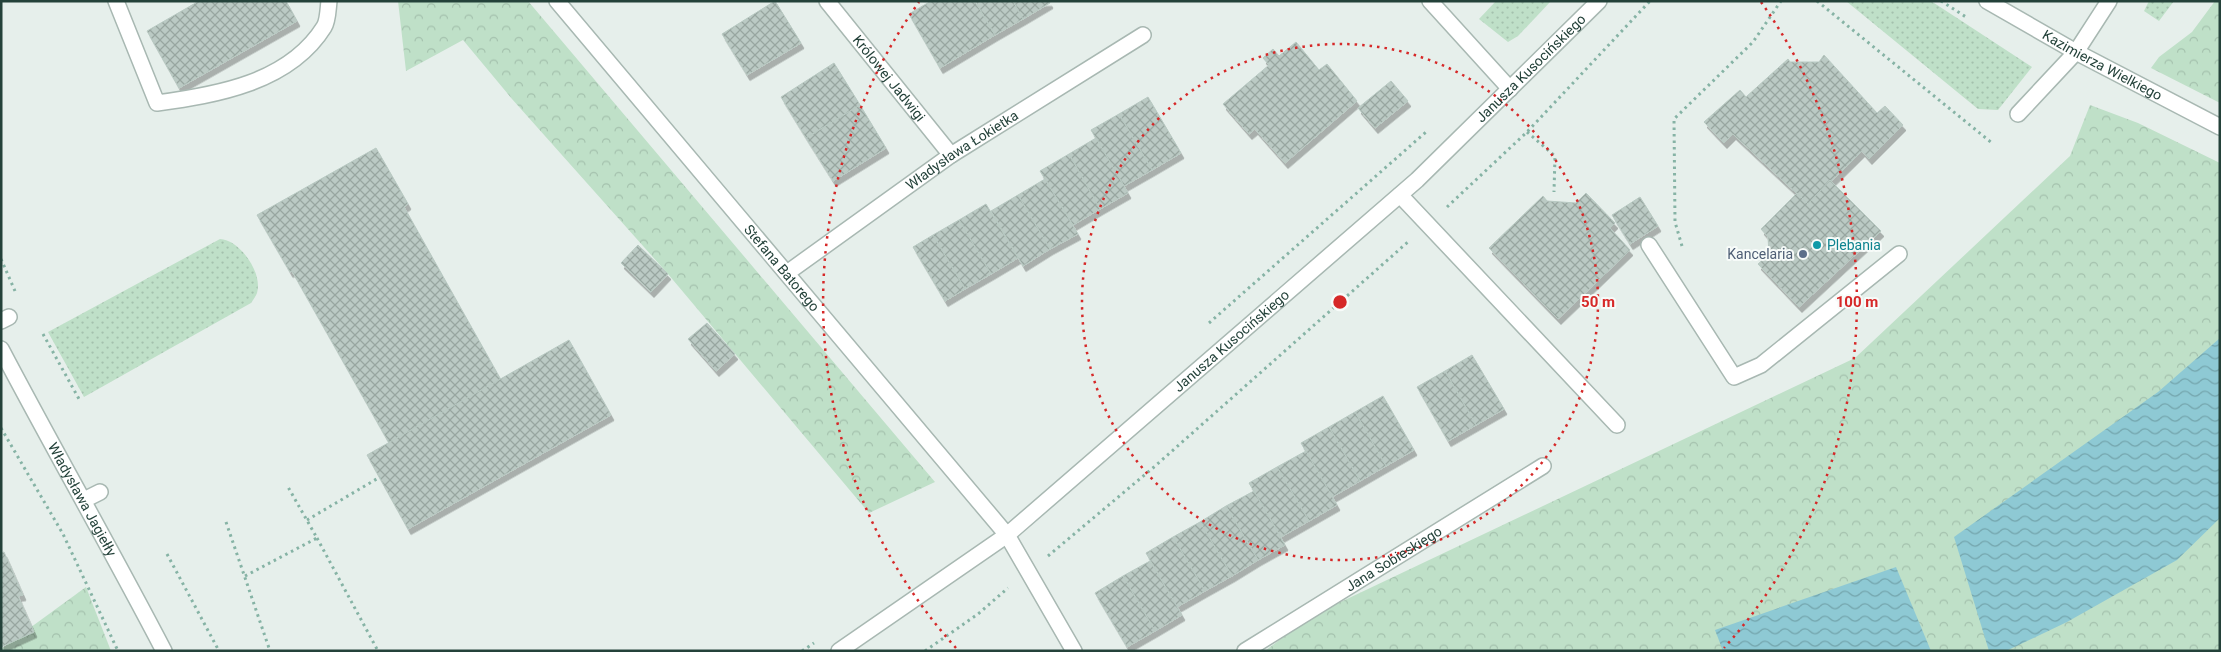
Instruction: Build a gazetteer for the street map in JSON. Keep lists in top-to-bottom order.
{
  "streets": {
    "street": [
      "Kazimierza Wielkiego",
      "Janusza Kusocińskiego",
      "Królowej Jadwigi",
      "Władysława Łokietka",
      "Stefana Batorego",
      "Władysława Jagiełły",
      "Jana Sobieskiego"
    ]
  },
  "crossings": [
    ["Janusza Kusocińskiego", "Stefana Batorego"],
    ["Królowej Jadwigi", "Władysława Łokietka"],
    ["Władysława Łokietka", "Stefana Batorego"]
  ],
  "places": ["Plebania", "Kancelaria"],
  "rings": ["50 m", "100 m"]
}
